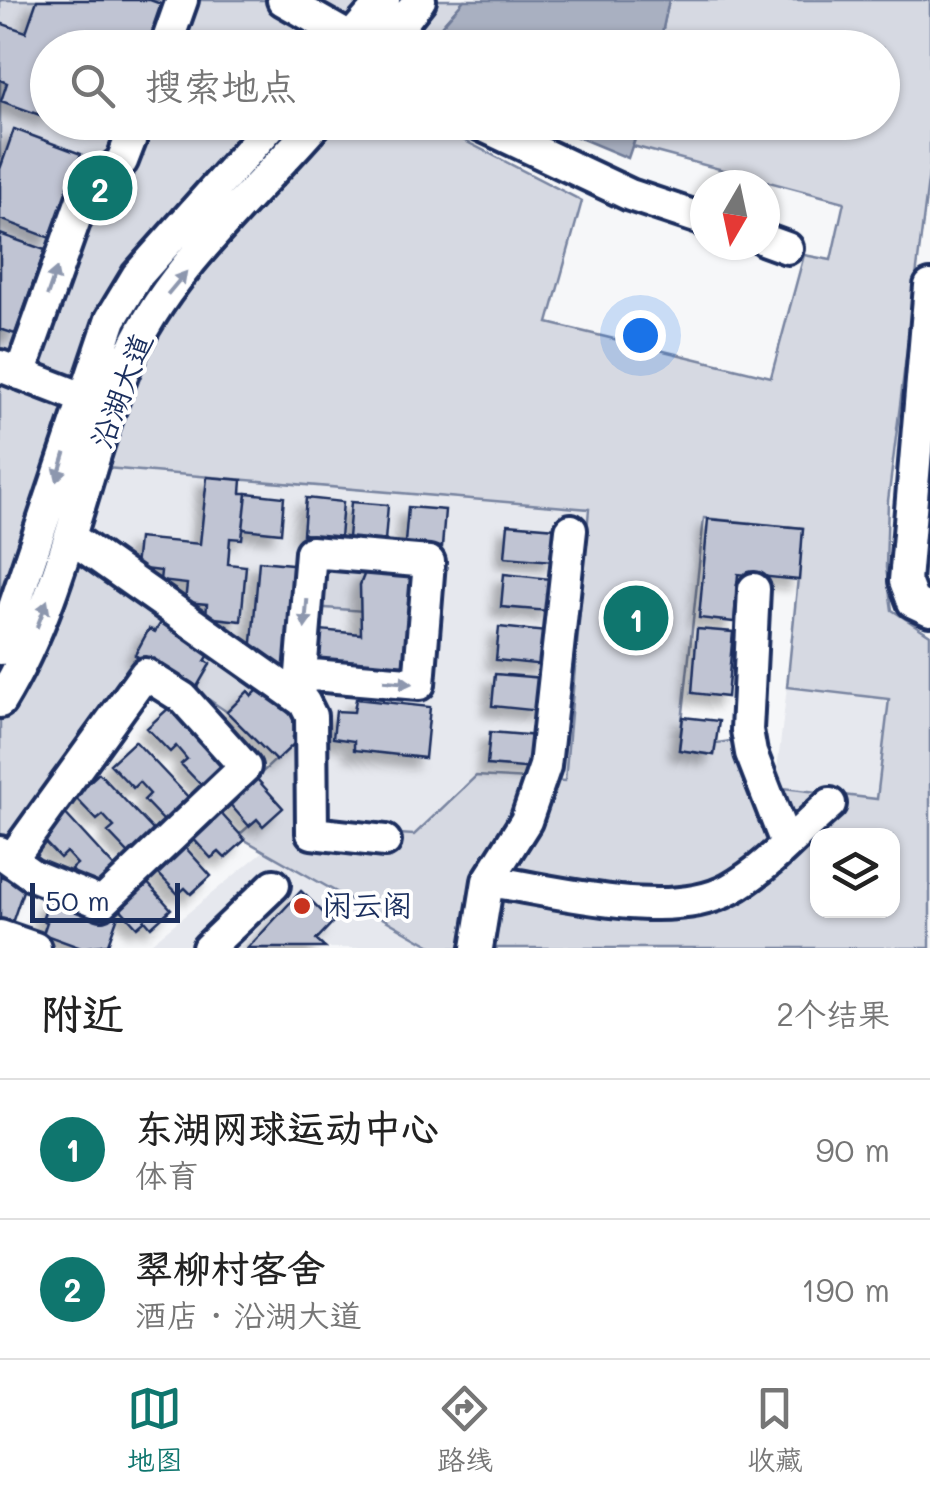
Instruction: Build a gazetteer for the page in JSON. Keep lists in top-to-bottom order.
{
  "streets": {
    "street": ["沿湖大道"]
  },
  "places": ["闲云阁"],
  "scale_bar": "50 m",
  "north": "bottom",
  "page": {
    "search": "搜索地点",
    "pins": ["2", "1"],
    "scale": "50 m",
    "heading": ["附近", "2个结果"],
    "list": [
      {
        "mark": "1",
        "name": "东湖网球运动中心",
        "note": "体育",
        "value": "90 m"
      },
      {
        "mark": "2",
        "name": "翠柳村客舍",
        "note": "酒店 · 沿湖大道",
        "value": "190 m"
      }
    ],
    "nav": ["地图", "路线", "收藏"]
  }
}
